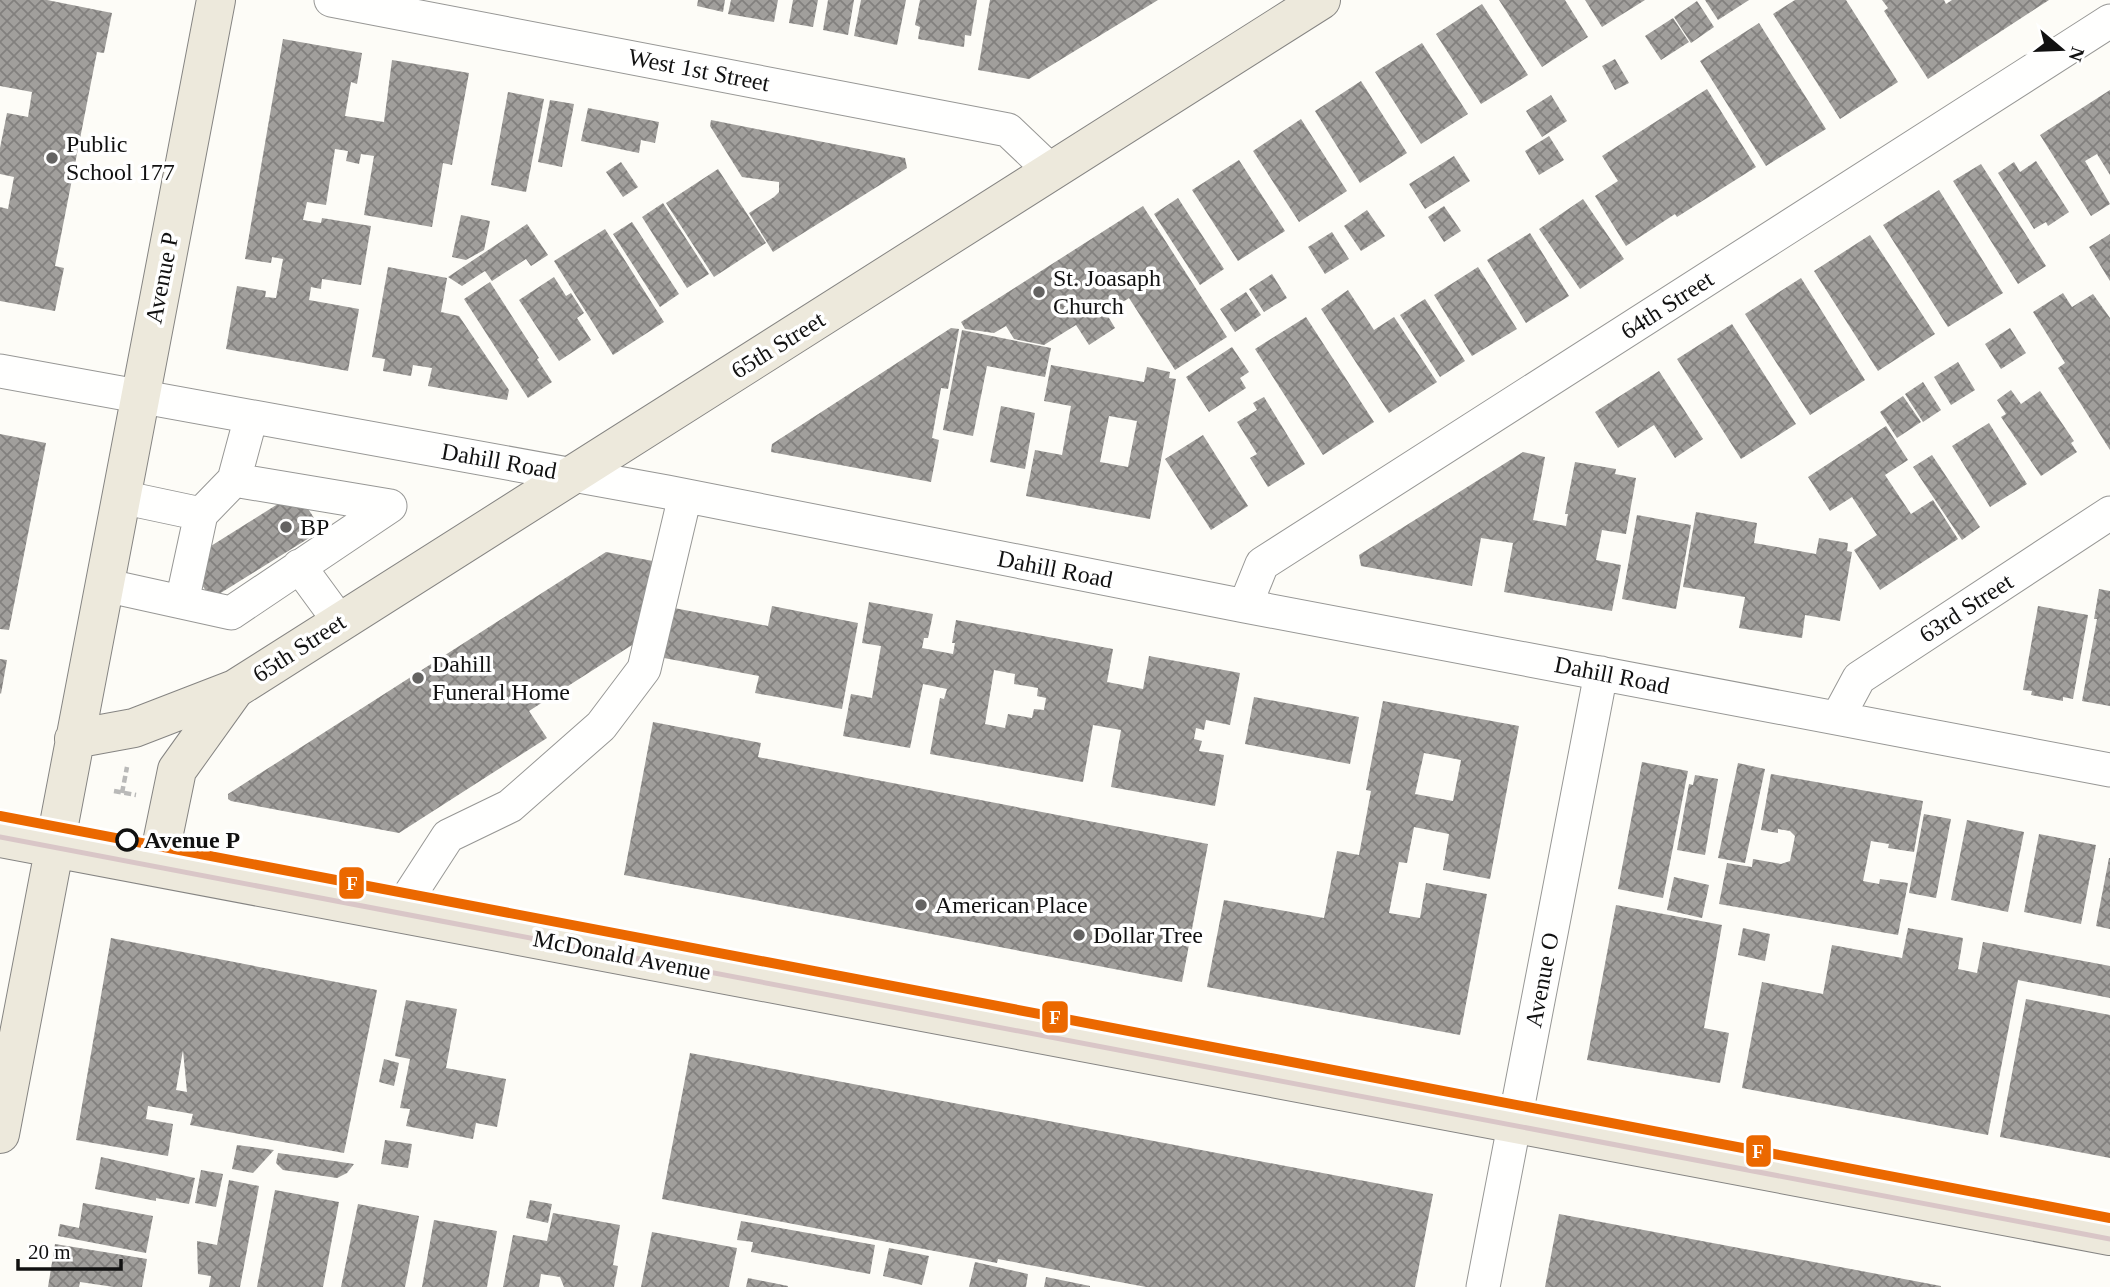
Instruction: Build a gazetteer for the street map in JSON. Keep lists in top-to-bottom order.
{
  "streets": {
    "main road": ["Avenue P", "65th Street", "McDonald Avenue"],
    "street": [
      "West 1st Street",
      "64th Street",
      "Dahill Road",
      "63rd Street",
      "Avenue O"
    ]
  },
  "crossings": [
    ["West 1st Street", "65th Street"],
    ["Avenue P", "65th Street"],
    ["Avenue P", "Dahill Road"],
    ["Avenue P", "McDonald Avenue"],
    ["64th Street", "Dahill Road"],
    ["65th Street", "Dahill Road"],
    ["65th Street", "McDonald Avenue"],
    ["Dahill Road", "63rd Street"],
    ["Dahill Road", "Avenue O"],
    ["McDonald Avenue", "Avenue O"]
  ],
  "places": [
    "Public School 177",
    "St. Joasaph Church",
    "BP",
    "Dahill Funeral Home",
    "Avenue P",
    "American Place",
    "Dollar Tree"
  ],
  "lines": ["transit line F"],
  "scale_bar": "20 m",
  "north": "right"
}
